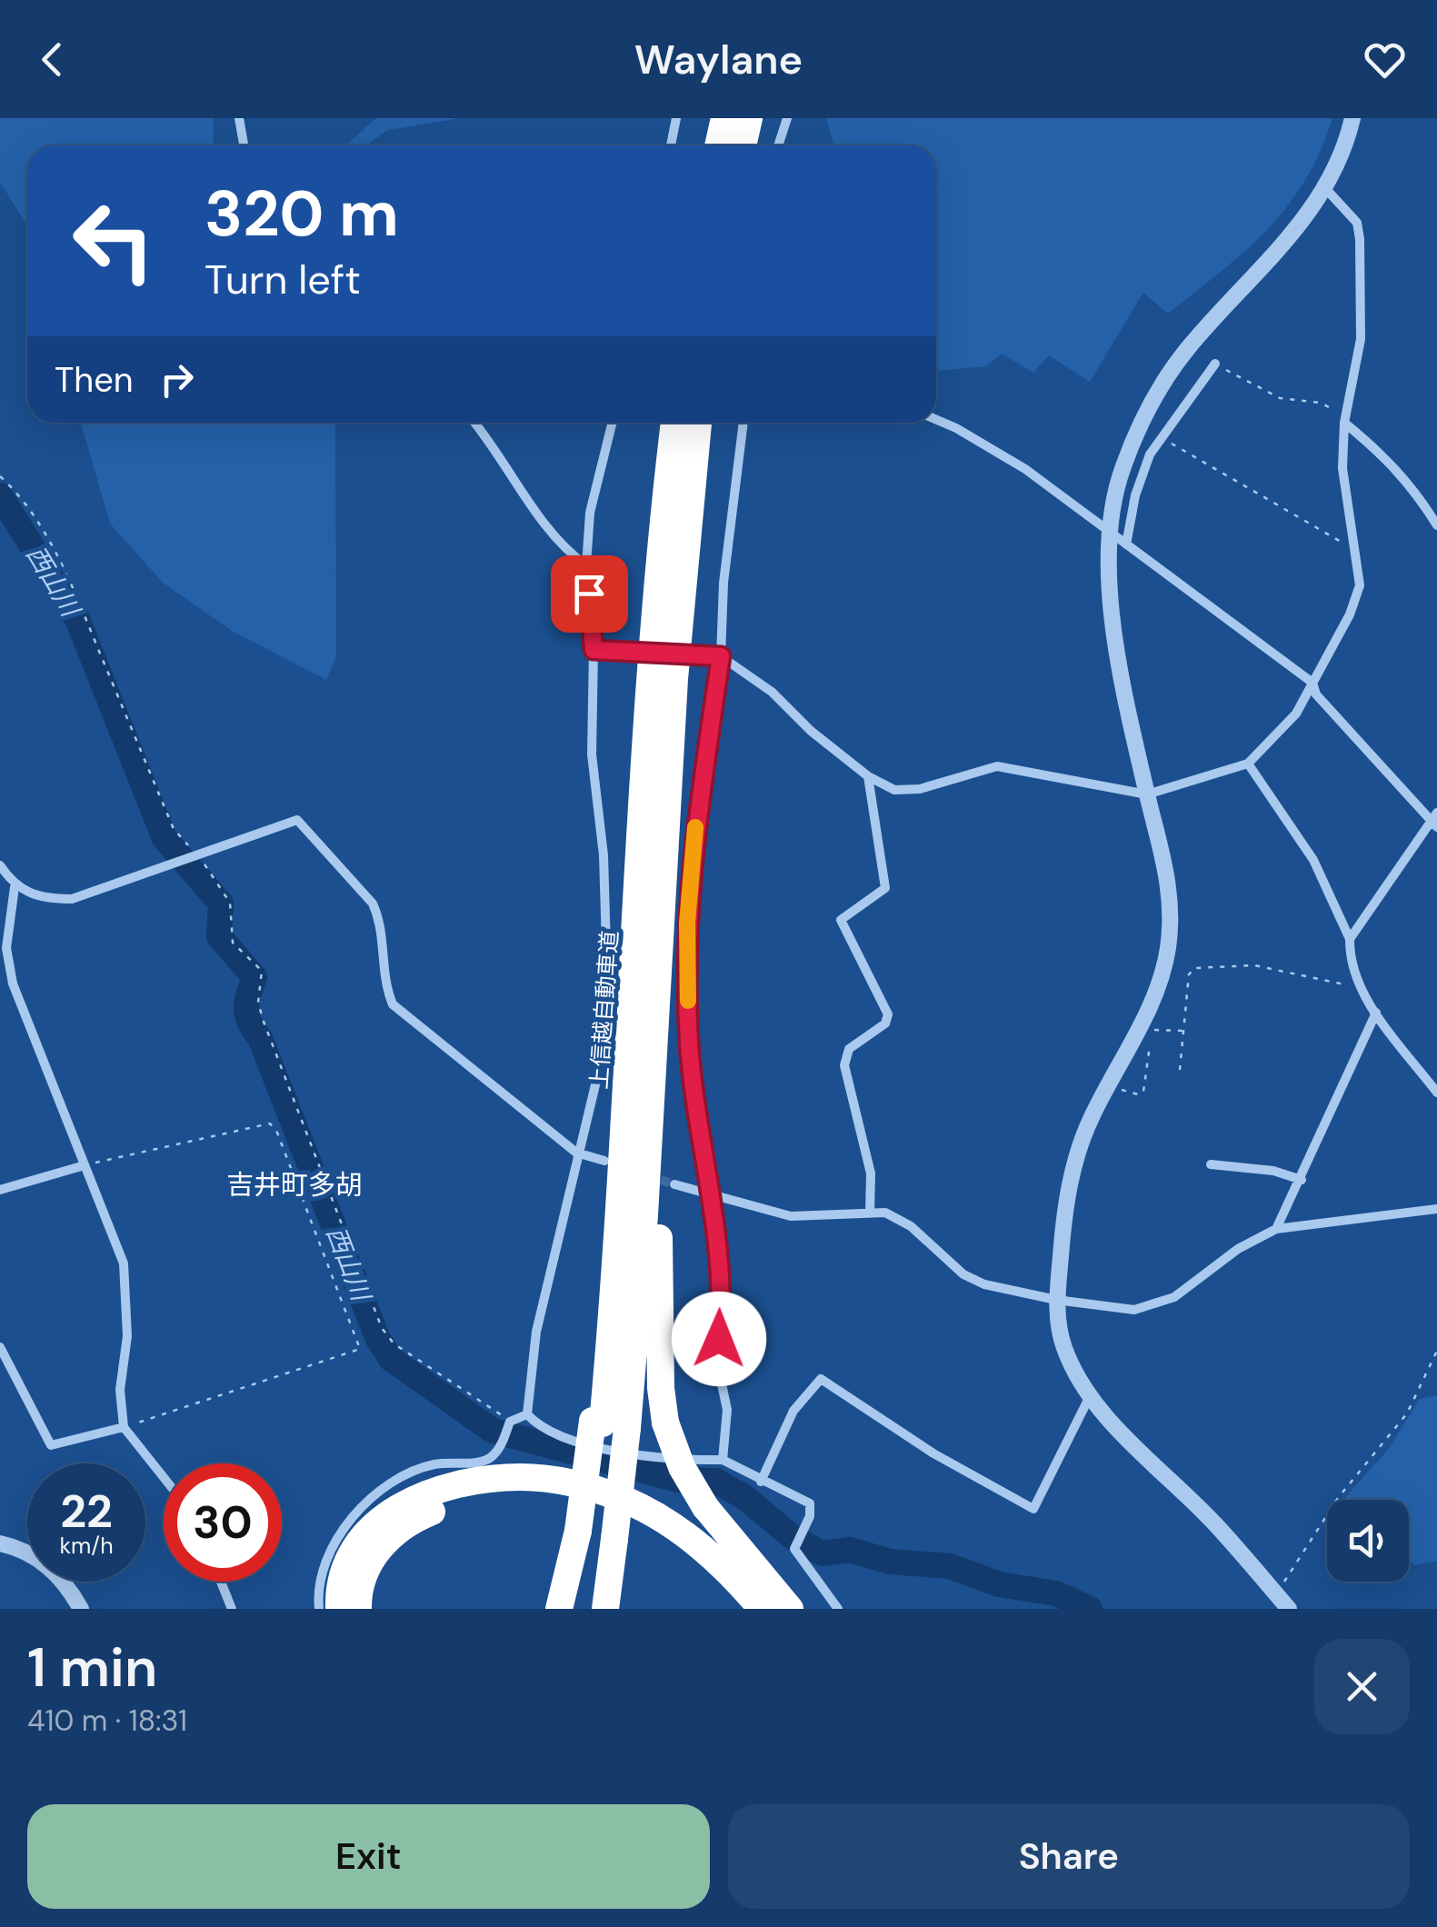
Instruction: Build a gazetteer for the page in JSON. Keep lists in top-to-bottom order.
{
  "streets": {
    "highway": ["上信越自動車道"]
  },
  "districts": ["吉井町多胡"],
  "water": ["西山川"],
  "page": {
    "header": "Waylane",
    "turn": ["320 m", "Turn left"],
    "then": "Then",
    "speed": "22 km/h",
    "limit": "30",
    "heading": ["1 min", "410 m · 18:31"],
    "buttons": ["Exit", "Share"]
  }
}
